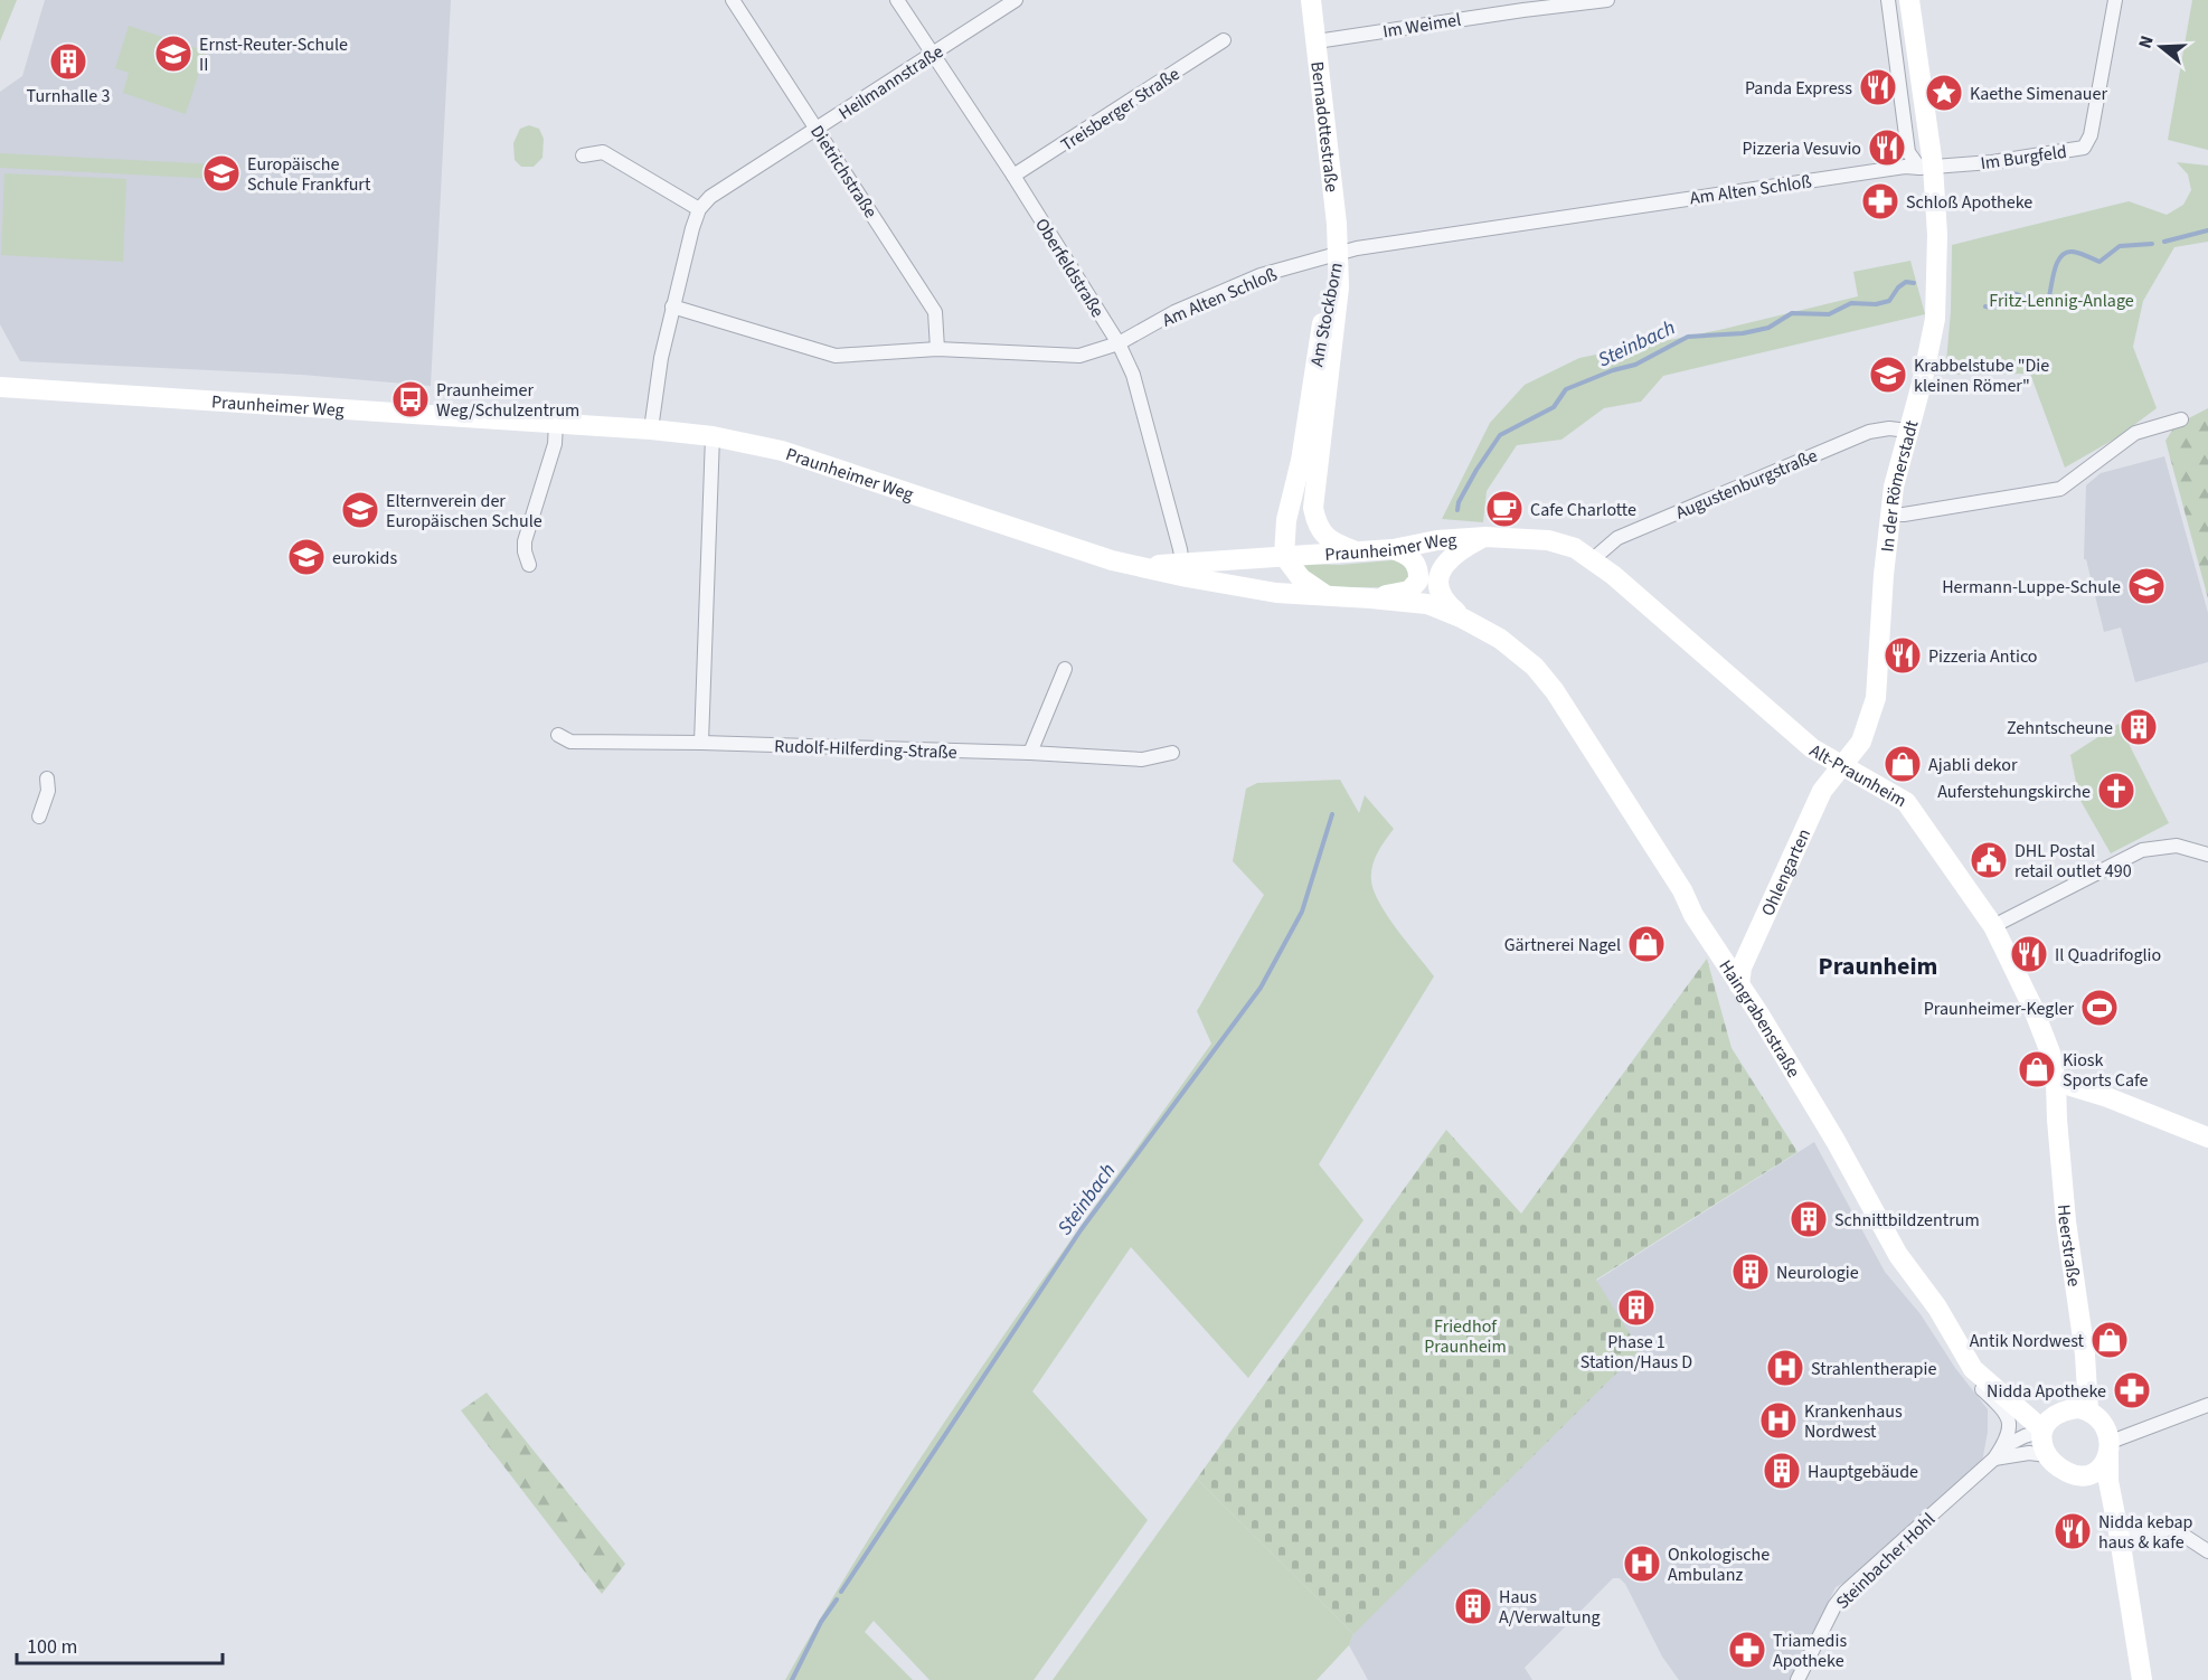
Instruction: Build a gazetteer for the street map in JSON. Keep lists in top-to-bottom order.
{
  "streets": {
    "main road": [
      "Bernadottestraße",
      "Am Stockborn",
      "Praunheimer Weg",
      "In der Römerstadt",
      "Alt-Praunheim",
      "Ohlengarten",
      "Haingrabenstraße",
      "Heerstraße"
    ],
    "street": [
      "Im Weimel",
      "Heilmannstraße",
      "Treisberger Straße",
      "Im Burgfeld",
      "Dietrichstraße",
      "Am Alten Schloß",
      "Oberfeldstraße",
      "Augustenburgstraße",
      "Rudolf-Hilferding-Straße",
      "Steinbacher Hohl"
    ]
  },
  "crossings": [
    ["Im Weimel", "Bernadottestraße"],
    ["Heilmannstraße", "Dietrichstraße"],
    ["Heilmannstraße", "Oberfeldstraße"],
    ["Treisberger Straße", "Oberfeldstraße"],
    ["Bernadottestraße", "Am Alten Schloß"],
    ["Bernadottestraße", "Am Stockborn"],
    ["Im Burgfeld", "Am Alten Schloß"],
    ["Im Burgfeld", "In der Römerstadt"],
    ["Dietrichstraße", "Am Alten Schloß"],
    ["Am Alten Schloß", "Oberfeldstraße"],
    ["Am Alten Schloß", "Am Stockborn"],
    ["Am Alten Schloß", "In der Römerstadt"],
    ["Oberfeldstraße", "Praunheimer Weg"],
    ["Am Stockborn", "Praunheimer Weg"],
    ["Praunheimer Weg", "Alt-Praunheim"],
    ["Praunheimer Weg", "Haingrabenstraße"],
    ["Augustenburgstraße", "In der Römerstadt"],
    ["Augustenburgstraße", "Alt-Praunheim"],
    ["In der Römerstadt", "Alt-Praunheim"],
    ["In der Römerstadt", "Ohlengarten"],
    ["Alt-Praunheim", "Ohlengarten"],
    ["Alt-Praunheim", "Heerstraße"],
    ["Ohlengarten", "Haingrabenstraße"],
    ["Haingrabenstraße", "Heerstraße"],
    ["Haingrabenstraße", "Steinbacher Hohl"],
    ["Heerstraße", "Steinbacher Hohl"]
  ],
  "districts": ["Praunheim"],
  "water": ["Steinbach"],
  "parks": ["Fritz-Lennig-Anlage", "Friedhof Praunheim"],
  "places": {
    "school or university": [
      "Ernst-Reuter-Schule II",
      "Europäische Schule Frankfurt",
      "Krabbelstube \"Die kleinen Römer\"",
      "Elternverein der Europäischen Schule",
      "eurokids",
      "Hermann-Luppe-Schule"
    ],
    "building": [
      "Turnhalle 3",
      "Zehntscheune",
      "Schnittbildzentrum",
      "Neurologie",
      "Phase 1 Station/Haus D",
      "Hauptgebäude",
      "Haus A/Verwaltung"
    ],
    "restaurant": [
      "Panda Express",
      "Pizzeria Vesuvio",
      "Pizzeria Antico",
      "Il Quadrifoglio",
      "Nidda kebap haus & kafe"
    ],
    "place": ["Kaethe Simenauer"],
    "pharmacy": ["Schloß Apotheke", "Nidda Apotheke", "Triamedis Apotheke"],
    "bus stop": ["Praunheimer Weg/Schulzentrum"],
    "cafe": ["Cafe Charlotte"],
    "shop": [
      "Ajabli dekor",
      "Gärtnerei Nagel",
      "Kiosk Sports Cafe",
      "Antik Nordwest"
    ],
    "church": ["Auferstehungskirche"],
    "public building": ["DHL Postal retail outlet 490"],
    "sports": ["Praunheimer-Kegler"],
    "hospital": ["Strahlentherapie", "Krankenhaus Nordwest", "Onkologische Ambulanz"]
  },
  "scale_bar": "100 m",
  "north": "left"
}
